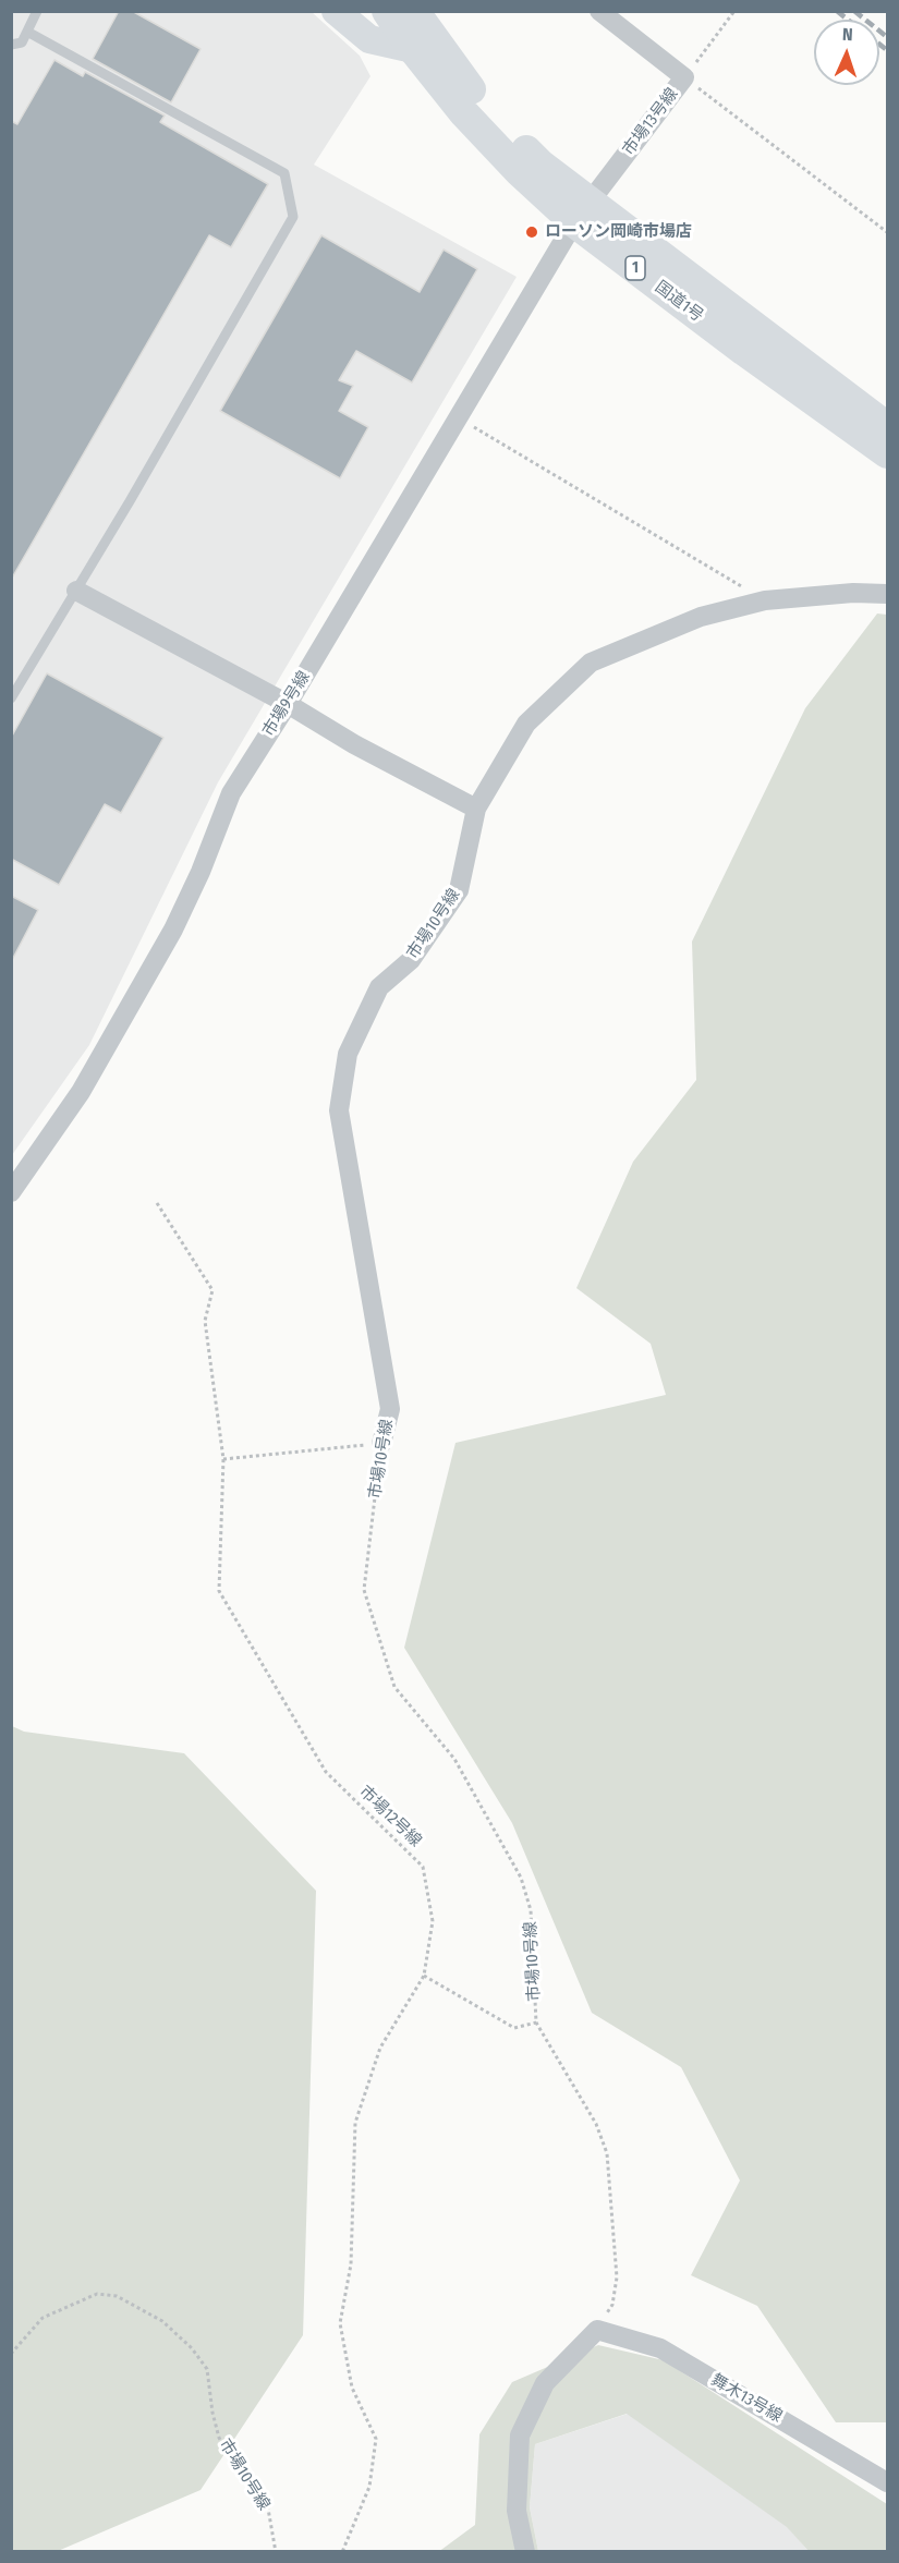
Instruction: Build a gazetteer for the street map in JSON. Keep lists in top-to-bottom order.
{
  "streets": {
    "highway": ["1", "国道1号"],
    "street": [
      "市場13号線",
      "市場9号線",
      "市場10号線",
      "舞木13号線"
    ],
    "path": ["市場12号線"]
  },
  "crossings": [
    ["市場13号線", "国道1号"],
    ["市場13号線", "市場9号線"],
    ["国道1号", "市場9号線"],
    ["市場10号線", "舞木13号線"]
  ],
  "places": ["ローソン岡崎市場店"],
  "north": "top"
}
